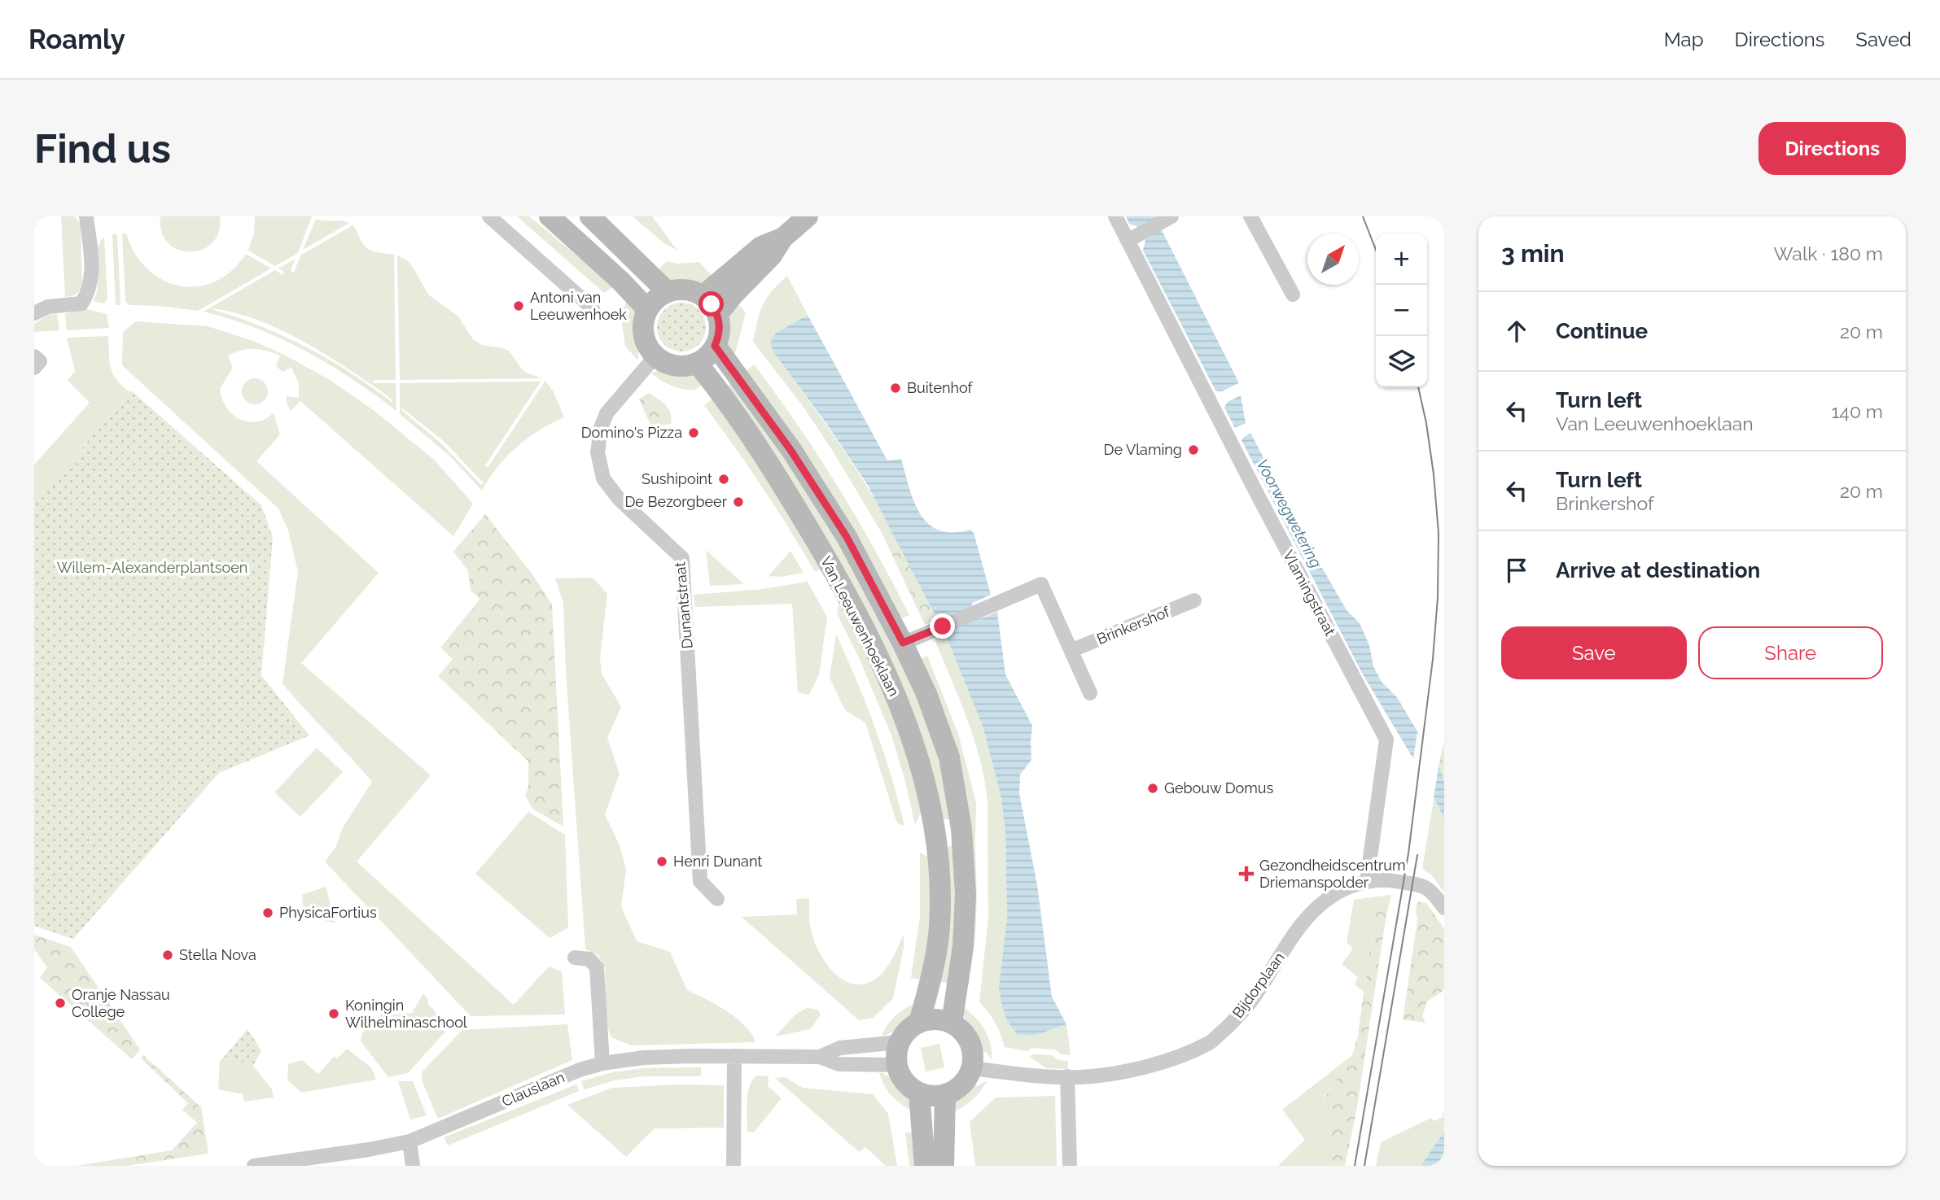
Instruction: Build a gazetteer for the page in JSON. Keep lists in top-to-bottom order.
{
  "streets": {
    "street": [
      "Vlamingstraat",
      "Dunantstraat",
      "Brinkershof",
      "Van Leeuwenhoeklaan",
      "Bijdorplaan",
      "Clauslaan"
    ]
  },
  "crossings": [
    ["Vlamingstraat", "Bijdorplaan"],
    ["Dunantstraat", "Van Leeuwenhoeklaan"],
    ["Van Leeuwenhoeklaan", "Bijdorplaan"],
    ["Van Leeuwenhoeklaan", "Clauslaan"],
    ["Bijdorplaan", "Clauslaan"]
  ],
  "water": ["Voorwegwetering"],
  "parks": ["Willem-Alexanderplantsoen"],
  "places": {
    "other": [
      "Antoni van Leeuwenhoek",
      "Buitenhof",
      "Domino's Pizza",
      "De Vlaming",
      "Sushipoint",
      "De Bezorgbeer",
      "Gebouw Domus",
      "Henri Dunant",
      "PhysicaFortius",
      "Stella Nova",
      "Oranje Nassau College",
      "Koningin Wilhelminaschool"
    ],
    "health": ["Gezondheidscentrum Driemanspolder"]
  },
  "north": "top right",
  "page": {
    "header": "Roamly",
    "nav": ["Map", "Directions", "Saved"],
    "buttons": [
      "Directions",
      ["Save", "Share"]
    ],
    "title": "Find us",
    "heading": ["3 min", "Walk · 180 m"],
    "map_buttons": ["+", "−"],
    "list": [
      ["Continue", "20 m"],
      ["Turn left", "Van Leeuwenhoeklaan", "140 m"],
      ["Turn left", "Brinkershof", "20 m"],
      "Arrive at destination"
    ]
  }
}
